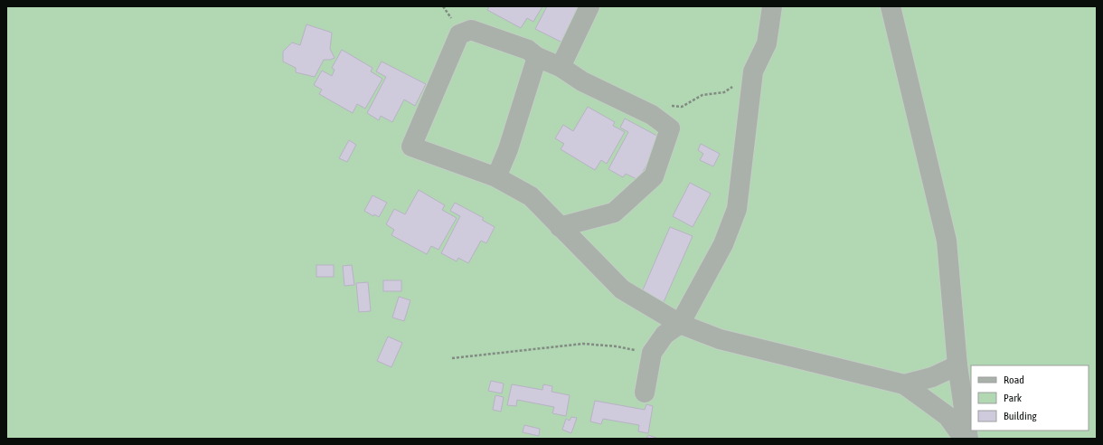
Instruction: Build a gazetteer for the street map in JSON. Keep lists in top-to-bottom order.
{
  "legend": ["Road", "Park", "Building"]
}
